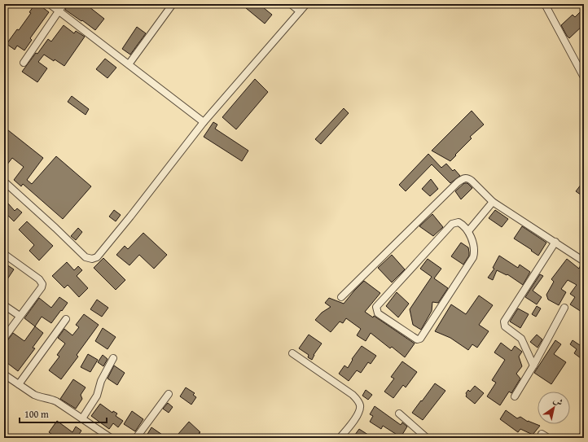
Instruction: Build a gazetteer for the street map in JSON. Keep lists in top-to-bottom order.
{
  "scale_bar": "100 m",
  "north": "top right"
}
